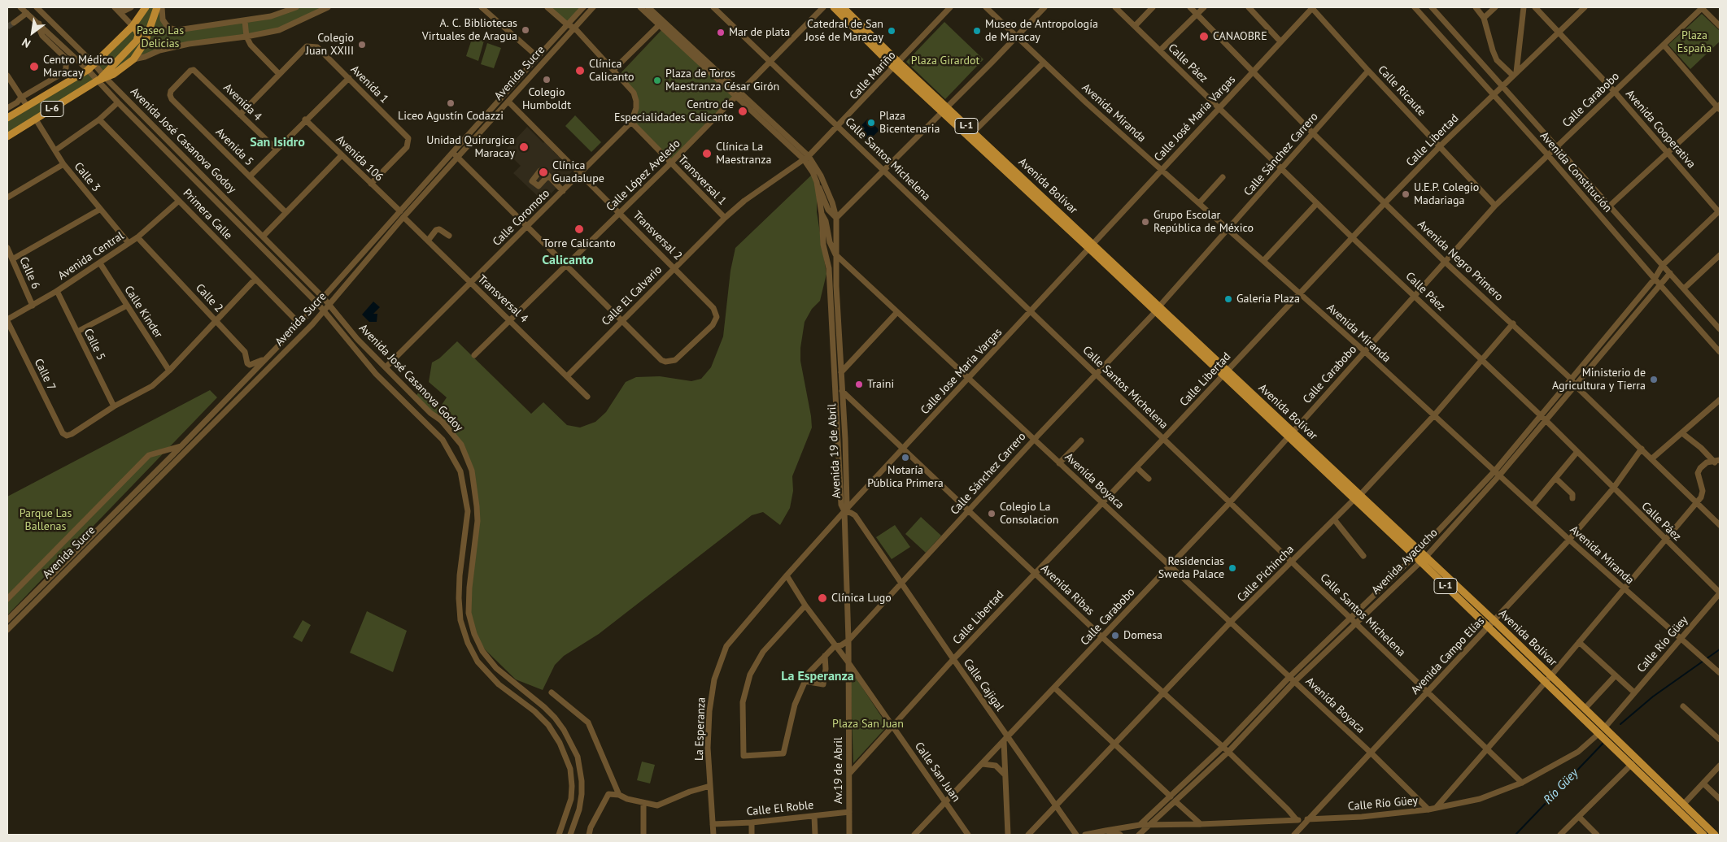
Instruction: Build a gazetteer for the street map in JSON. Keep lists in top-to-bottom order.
{
  "streets": {
    "main road": ["L-6", "L-1", "Avenida Bolívar"],
    "street": [
      "Calle Páez",
      "Avenida Sucre",
      "Calle Mariño",
      "Avenida 1",
      "Calle Ricaute",
      "Calle Carabobo",
      "Avenida 4",
      "Avenida Miranda",
      "Calle José María Vargas",
      "Avenida Cooperativa",
      "Avenida José Casanova Godoy",
      "Calle Libertad",
      "Avenida 5",
      "Calle Sánchez Carrero",
      "Avenida 106",
      "Calle Santos Michelena",
      "Avenida Constitución",
      "Calle López Aveledo",
      "Calle 3",
      "Transversal 1",
      "Primera Calle",
      "Calle Coromoto",
      "Transversal 2",
      "Avenida Central",
      "Avenida Negro Primero",
      "Calle 6",
      "Calle El Calvario",
      "Calle 2",
      "Transversal 4",
      "Calle Kinder",
      "Calle 5",
      "Calle Jose Maria Vargas",
      "Calle 7",
      "Avenida 19 de Abril",
      "Avenida Boyaca",
      "Avenida Ayacucho",
      "Calle Pichincha",
      "Avenida Ribas",
      "Calle Río Güey",
      "Avenida Campo Elías",
      "Calle Cajigal",
      "La Esperanza",
      "Av.19 de Abril",
      "Calle San Juan",
      "Calle El Roble"
    ]
  },
  "crossings": [
    ["Calle Páez", "Calle Carabobo"],
    ["Calle Páez", "Calle José María Vargas"],
    ["Calle Páez", "Calle Libertad"],
    ["Calle Páez", "Calle Sánchez Carrero"],
    ["Calle Páez", "Avenida Ayacucho"],
    ["Calle Páez", "Calle Pichincha"],
    ["Calle Páez", "Calle Río Güey"],
    ["Calle Páez", "Avenida Campo Elías"],
    ["Avenida Sucre", "Avenida José Casanova Godoy"],
    ["Avenida Sucre", "Avenida 106"],
    ["Avenida Sucre", "Primera Calle"],
    ["Avenida Sucre", "Transversal 2"],
    ["Avenida Sucre", "Calle 2"],
    ["Avenida Sucre", "Transversal 4"],
    ["Calle Mariño", "Calle Santos Michelena"],
    ["Calle Mariño", "Avenida Bolívar"],
    ["Calle Mariño", "Calle El Calvario"],
    ["Calle Mariño", "Avenida 19 de Abril"],
    ["Avenida 1", "Avenida 106"],
    ["Calle Ricaute", "Calle Carabobo"],
    ["Calle Ricaute", "Calle José María Vargas"],
    ["Calle Ricaute", "Calle Libertad"],
    ["Calle Ricaute", "Calle Sánchez Carrero"],
    ["Calle Carabobo", "Avenida Miranda"],
    ["Calle Carabobo", "Avenida Cooperativa"],
    ["Calle Carabobo", "Calle Santos Michelena"],
    ["Calle Carabobo", "Avenida Constitución"],
    ["Calle Carabobo", "Avenida Bolívar"],
    ["Calle Carabobo", "Avenida Negro Primero"],
    ["Calle Carabobo", "Avenida Boyaca"],
    ["Calle Carabobo", "Avenida Ribas"],
    ["Calle Carabobo", "Calle Cajigal"],
    ["Calle Carabobo", "Calle San Juan"],
    ["Avenida 4", "Avenida 5"],
    ["L-6", "Avenida José Casanova Godoy"],
    ["L-6", "Calle 3"],
    ["Avenida Miranda", "Calle José María Vargas"],
    ["Avenida Miranda", "Calle Libertad"],
    ["Avenida Miranda", "Calle Sánchez Carrero"],
    ["Avenida Miranda", "Avenida Ayacucho"],
    ["Avenida Miranda", "Calle Pichincha"],
    ["Avenida Miranda", "Calle Río Güey"],
    ["Avenida Miranda", "Avenida Campo Elías"],
    ["Calle José María Vargas", "Avenida Bolívar"],
    ["Calle José María Vargas", "Avenida Negro Primero"],
    ["Calle José María Vargas", "Calle Jose Maria Vargas"],
    ["Avenida Cooperativa", "Calle Libertad"],
    ["Avenida Cooperativa", "Avenida Ayacucho"],
    ["Avenida José Casanova Godoy", "Calle Coromoto"],
    ["Calle Libertad", "Calle Santos Michelena"],
    ["Calle Libertad", "Avenida Constitución"],
    ["Calle Libertad", "Avenida Bolívar"],
    ["Calle Libertad", "Avenida Negro Primero"],
    ["Calle Libertad", "Avenida Boyaca"],
    ["Calle Libertad", "Avenida Ribas"],
    ["Calle Libertad", "Calle Cajigal"],
    ["Calle Libertad", "Av.19 de Abril"],
    ["Calle Libertad", "Calle San Juan"],
    ["Calle Sánchez Carrero", "Calle Santos Michelena"],
    ["Calle Sánchez Carrero", "Avenida Bolívar"],
    ["Calle Sánchez Carrero", "Avenida Negro Primero"],
    ["Calle Sánchez Carrero", "Avenida Boyaca"],
    ["Calle Sánchez Carrero", "Avenida Ribas"],
    ["Calle Sánchez Carrero", "Calle Cajigal"],
    ["Calle Sánchez Carrero", "Av.19 de Abril"],
    ["Calle Sánchez Carrero", "Calle San Juan"],
    ["Avenida 106", "Transversal 4"],
    ["Calle Santos Michelena", "Calle López Aveledo"],
    ["Calle Santos Michelena", "Calle Jose Maria Vargas"],
    ["Calle Santos Michelena", "Avenida Ayacucho"],
    ["Calle Santos Michelena", "Calle Pichincha"],
    ["Calle Santos Michelena", "Calle Río Güey"],
    ["Calle Santos Michelena", "Avenida Campo Elías"],
    ["Avenida Constitución", "Avenida Ayacucho"],
    ["Calle López Aveledo", "Transversal 1"],
    ["Calle López Aveledo", "Transversal 2"],
    ["Calle López Aveledo", "Transversal 4"],
    ["Calle López Aveledo", "Avenida 19 de Abril"],
    ["Calle 3", "Avenida Central"],
    ["Transversal 1", "Calle Coromoto"],
    ["Transversal 1", "Calle El Calvario"],
    ["Avenida Bolívar", "Calle Jose Maria Vargas"],
    ["Avenida Bolívar", "Avenida Ayacucho"],
    ["Avenida Bolívar", "Calle Pichincha"],
    ["Avenida Bolívar", "Calle Río Güey"],
    ["Avenida Bolívar", "Avenida Campo Elías"],
    ["Primera Calle", "Avenida Central"],
    ["Calle Coromoto", "Transversal 2"],
    ["Calle Coromoto", "Transversal 4"],
    ["Transversal 2", "Calle El Calvario"],
    ["Avenida Central", "Calle 6"],
    ["Avenida Central", "Calle 2"],
    ["Avenida Central", "Calle Kinder"],
    ["Avenida Central", "Calle 5"],
    ["Avenida Central", "Calle 7"],
    ["Avenida Negro Primero", "Avenida Ayacucho"],
    ["Avenida Negro Primero", "Calle Pichincha"],
    ["Avenida Negro Primero", "Avenida Campo Elías"],
    ["Calle El Calvario", "Transversal 4"],
    ["Calle El Calvario", "Avenida 19 de Abril"],
    ["Calle 5", "Calle 7"],
    ["Calle Jose Maria Vargas", "Avenida 19 de Abril"],
    ["Calle Jose Maria Vargas", "Avenida Boyaca"],
    ["Calle Jose Maria Vargas", "Avenida Ribas"],
    ["Calle Jose Maria Vargas", "Calle Cajigal"],
    ["Calle Jose Maria Vargas", "La Esperanza"],
    ["Calle Jose Maria Vargas", "Av.19 de Abril"],
    ["Avenida 19 de Abril", "Avenida Boyaca"],
    ["Avenida 19 de Abril", "Avenida Ribas"],
    ["Avenida 19 de Abril", "Calle Cajigal"],
    ["Avenida 19 de Abril", "La Esperanza"],
    ["Avenida 19 de Abril", "Av.19 de Abril"],
    ["Avenida Boyaca", "Avenida Ayacucho"],
    ["Avenida Boyaca", "Calle Pichincha"],
    ["Avenida Boyaca", "Calle Río Güey"],
    ["Avenida Boyaca", "Avenida Campo Elías"],
    ["Avenida Ayacucho", "Avenida Ribas"],
    ["Avenida Ayacucho", "Calle Río Güey"],
    ["Calle Pichincha", "Avenida Ribas"],
    ["Calle Pichincha", "Calle Cajigal"],
    ["Avenida Ribas", "Calle Río Güey"],
    ["Calle Río Güey", "Avenida Campo Elías"],
    ["Calle Cajigal", "La Esperanza"],
    ["Calle Cajigal", "Av.19 de Abril"],
    ["La Esperanza", "Av.19 de Abril"],
    ["La Esperanza", "Calle San Juan"],
    ["La Esperanza", "Calle El Roble"],
    ["Av.19 de Abril", "Calle San Juan"],
    ["Av.19 de Abril", "Calle El Roble"]
  ],
  "districts": ["San Isidro", "Calicanto", "La Esperanza"],
  "water": ["Río Güey"],
  "parks": [
    "Paseo Las Delicias",
    "Plaza España",
    "Plaza Girardot",
    "Parque Las Ballenas",
    "Plaza San Juan"
  ],
  "places": [
    "A. C. Bibliotecas Virtuales de Aragua",
    "Catedral de San José de Maracay",
    "Museo de Antropología de Maracay",
    "Mar de plata",
    "CANAOBRE",
    "Colegio Juan XXIII",
    "Centro Médico Maracay",
    "Clínica Calicanto",
    "Colegio Humboldt",
    "Plaza de Toros Maestranza César Girón",
    "Liceo Agustín Codazzi",
    "Centro de Especialidades Calicanto",
    "Plaza Bicentenaria",
    "Unidad Quirurgica Maracay",
    "Clínica La Maestranza",
    "Clínica Guadalupe",
    "U.E.P. Colegio Madariaga",
    "Grupo Escolar República de México",
    "Torre Calicanto",
    "Galeria Plaza",
    "Ministerio de Agricultura y Tierra",
    "Traini",
    "Notaría Pública Primera",
    "Colegio La Consolacion",
    "Residencias Sweda Palace",
    "Clínica Lugo",
    "Domesa"
  ],
  "north": "bottom left"
}
